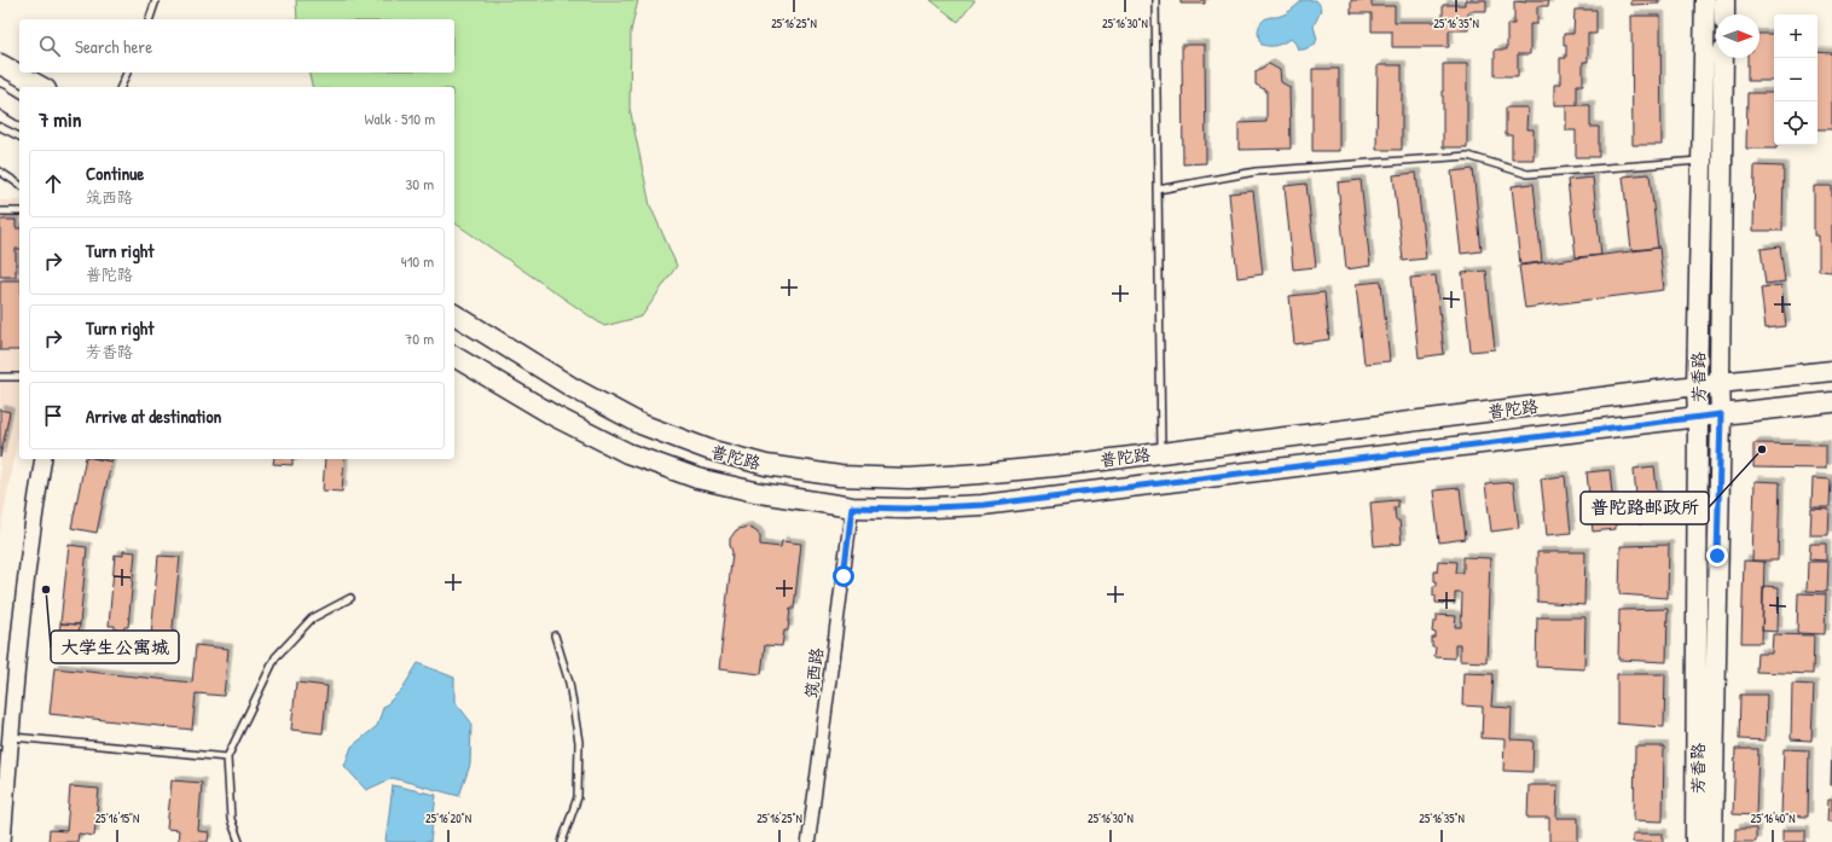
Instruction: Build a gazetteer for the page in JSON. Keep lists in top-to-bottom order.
{
  "streets": {
    "main road": ["芳香路", "普陀路"],
    "street": ["筑西路"]
  },
  "crossings": [
    ["芳香路", "普陀路"],
    ["普陀路", "筑西路"]
  ],
  "places": ["普陀路邮政所", "大学生公寓城"],
  "north": "right",
  "page": {
    "map_buttons": ["+", "−"],
    "search": "Search here",
    "heading": ["7 min", "Walk · 510 m"],
    "list": [
      ["Continue", "筑西路", "30 m"],
      ["Turn right", "普陀路", "410 m"],
      ["Turn right", "芳香路", "70 m"],
      "Arrive at destination"
    ]
  },
  "coordinates": [
    "25°16'25\"N",
    "25°16'30\"N",
    "25°16'35\"N",
    "25°16'15\"N",
    "25°16'20\"N",
    "25°16'40\"N"
  ]
}
